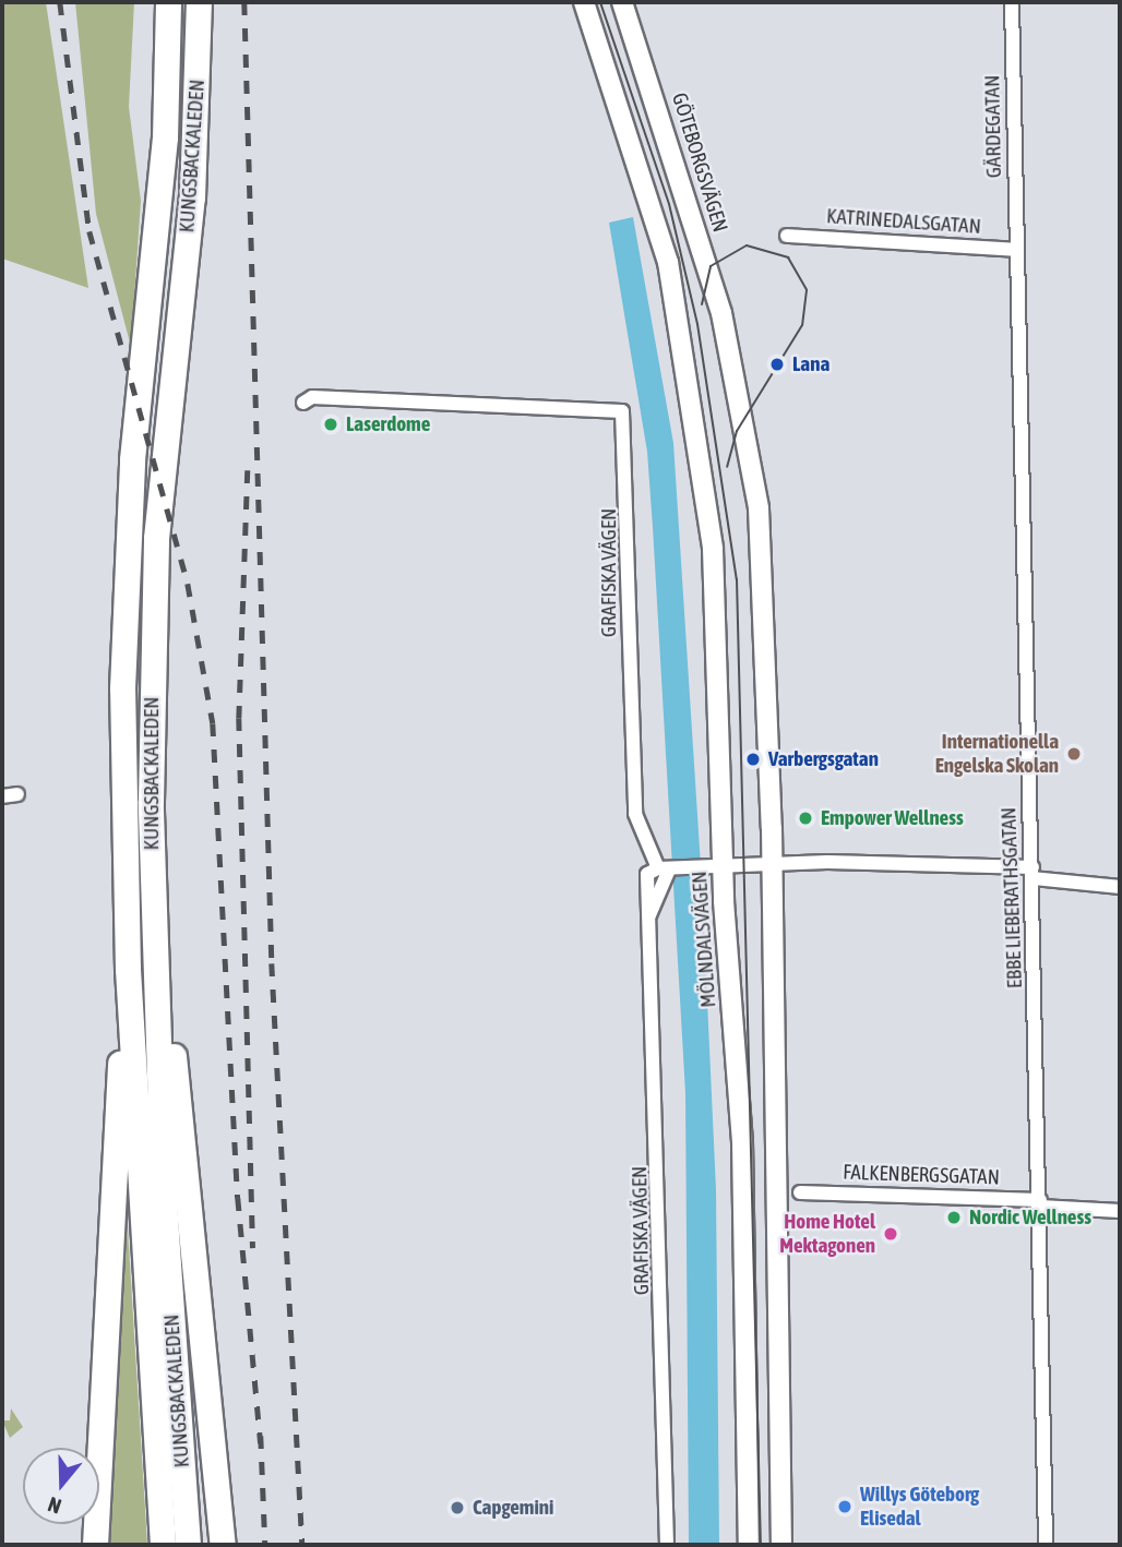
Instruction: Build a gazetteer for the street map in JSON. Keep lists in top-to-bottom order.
{
  "streets": {
    "highway": ["KUNGSBACKALEDEN"],
    "main road": ["GÖTEBORGSVÄGEN", "MÖLNDALSVÄGEN"],
    "street": [
      "GÄRDEGATAN",
      "KATRINEDALSGATAN",
      "GRAFISKA VÄGEN",
      "EBBE LIEBERATHSGATAN",
      "FALKENBERGSGATAN"
    ]
  },
  "crossings": [
    ["GÄRDEGATAN", "KATRINEDALSGATAN"],
    ["GÄRDEGATAN", "EBBE LIEBERATHSGATAN"],
    ["KATRINEDALSGATAN", "EBBE LIEBERATHSGATAN"],
    ["EBBE LIEBERATHSGATAN", "FALKENBERGSGATAN"]
  ],
  "places": [
    "Lana",
    "Laserdome",
    "Internationella Engelska Skolan",
    "Varbergsgatan",
    "Empower Wellness",
    "Nordic Wellness",
    "Home Hotel Mektagonen",
    "Willys Göteborg Elisedal",
    "Capgemini"
  ],
  "north": "bottom"
}
